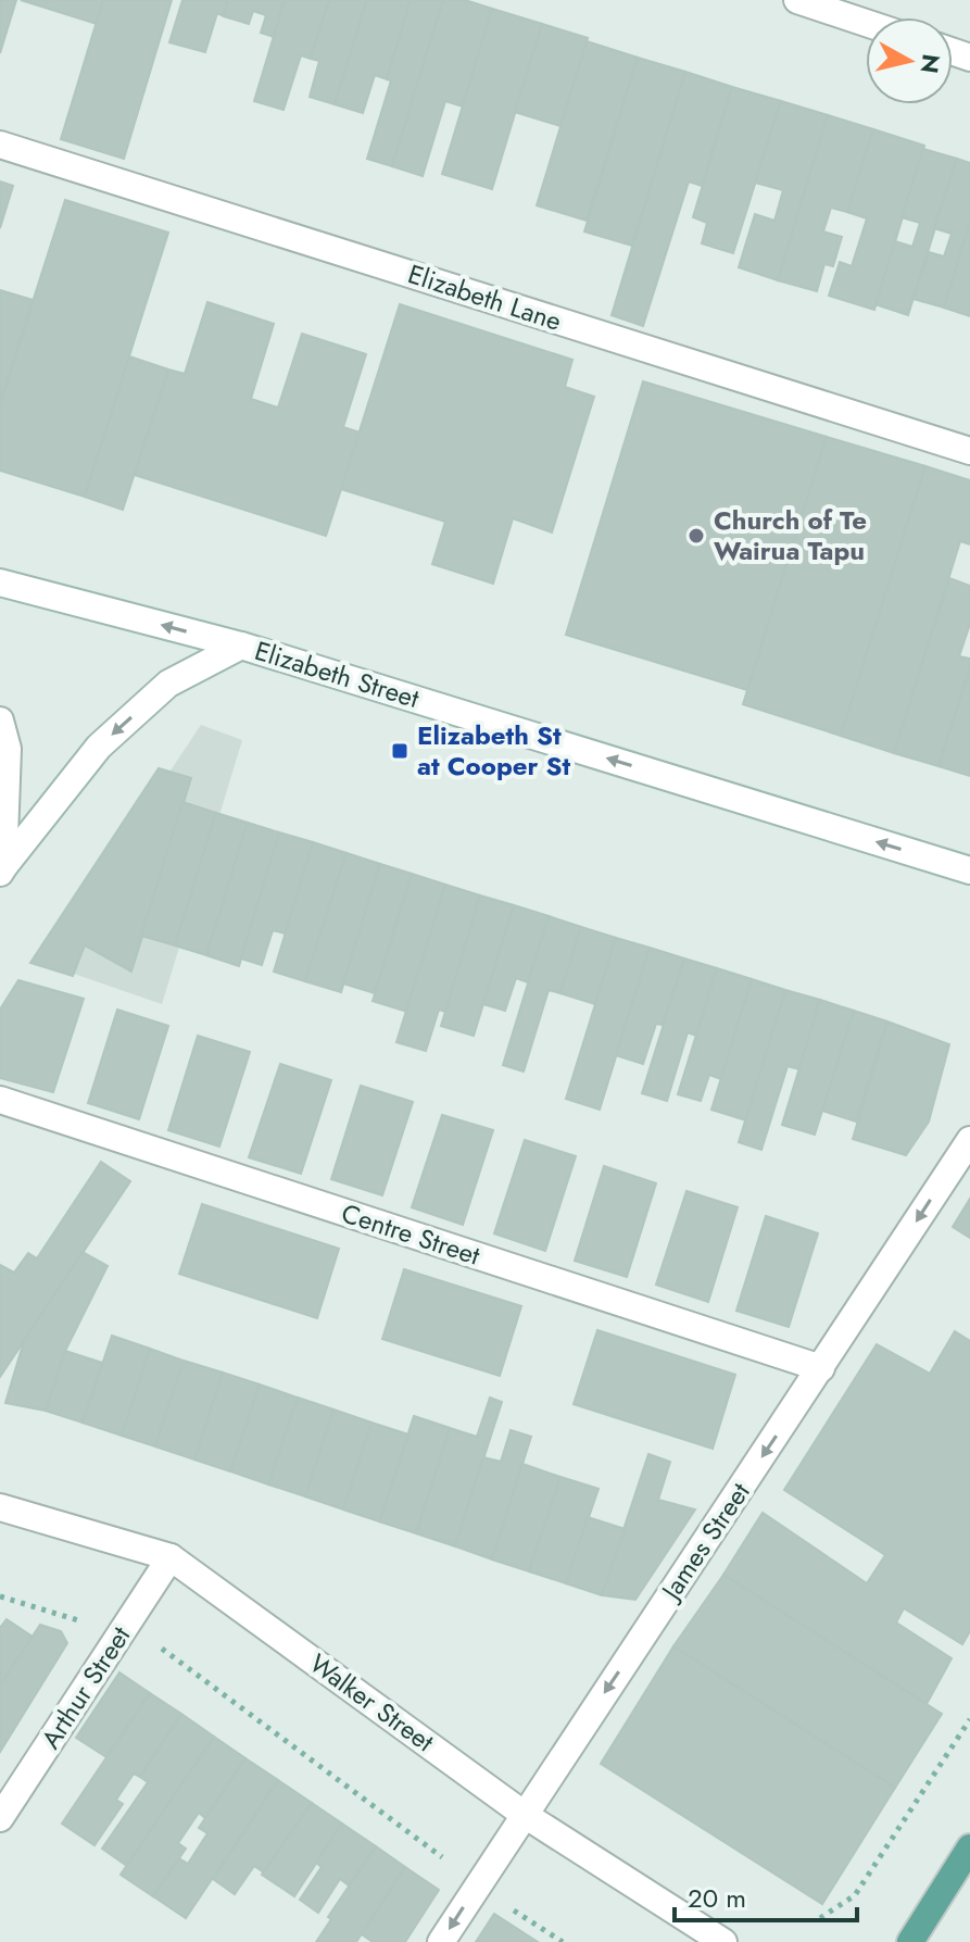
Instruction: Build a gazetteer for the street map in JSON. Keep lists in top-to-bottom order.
{
  "streets": {
    "street": [
      "Elizabeth Lane",
      "Elizabeth Street",
      "Centre Street",
      "James Street",
      "Arthur Street",
      "Walker Street"
    ]
  },
  "crossings": [
    ["Centre Street", "James Street"],
    ["James Street", "Walker Street"],
    ["Arthur Street", "Walker Street"]
  ],
  "one_way": ["Elizabeth Street", "James Street"],
  "places": {
    "other": ["Church of Te Wairua Tapu"],
    "transit": ["Elizabeth St at Cooper St"]
  },
  "scale_bar": "20 m",
  "north": "right"
}
